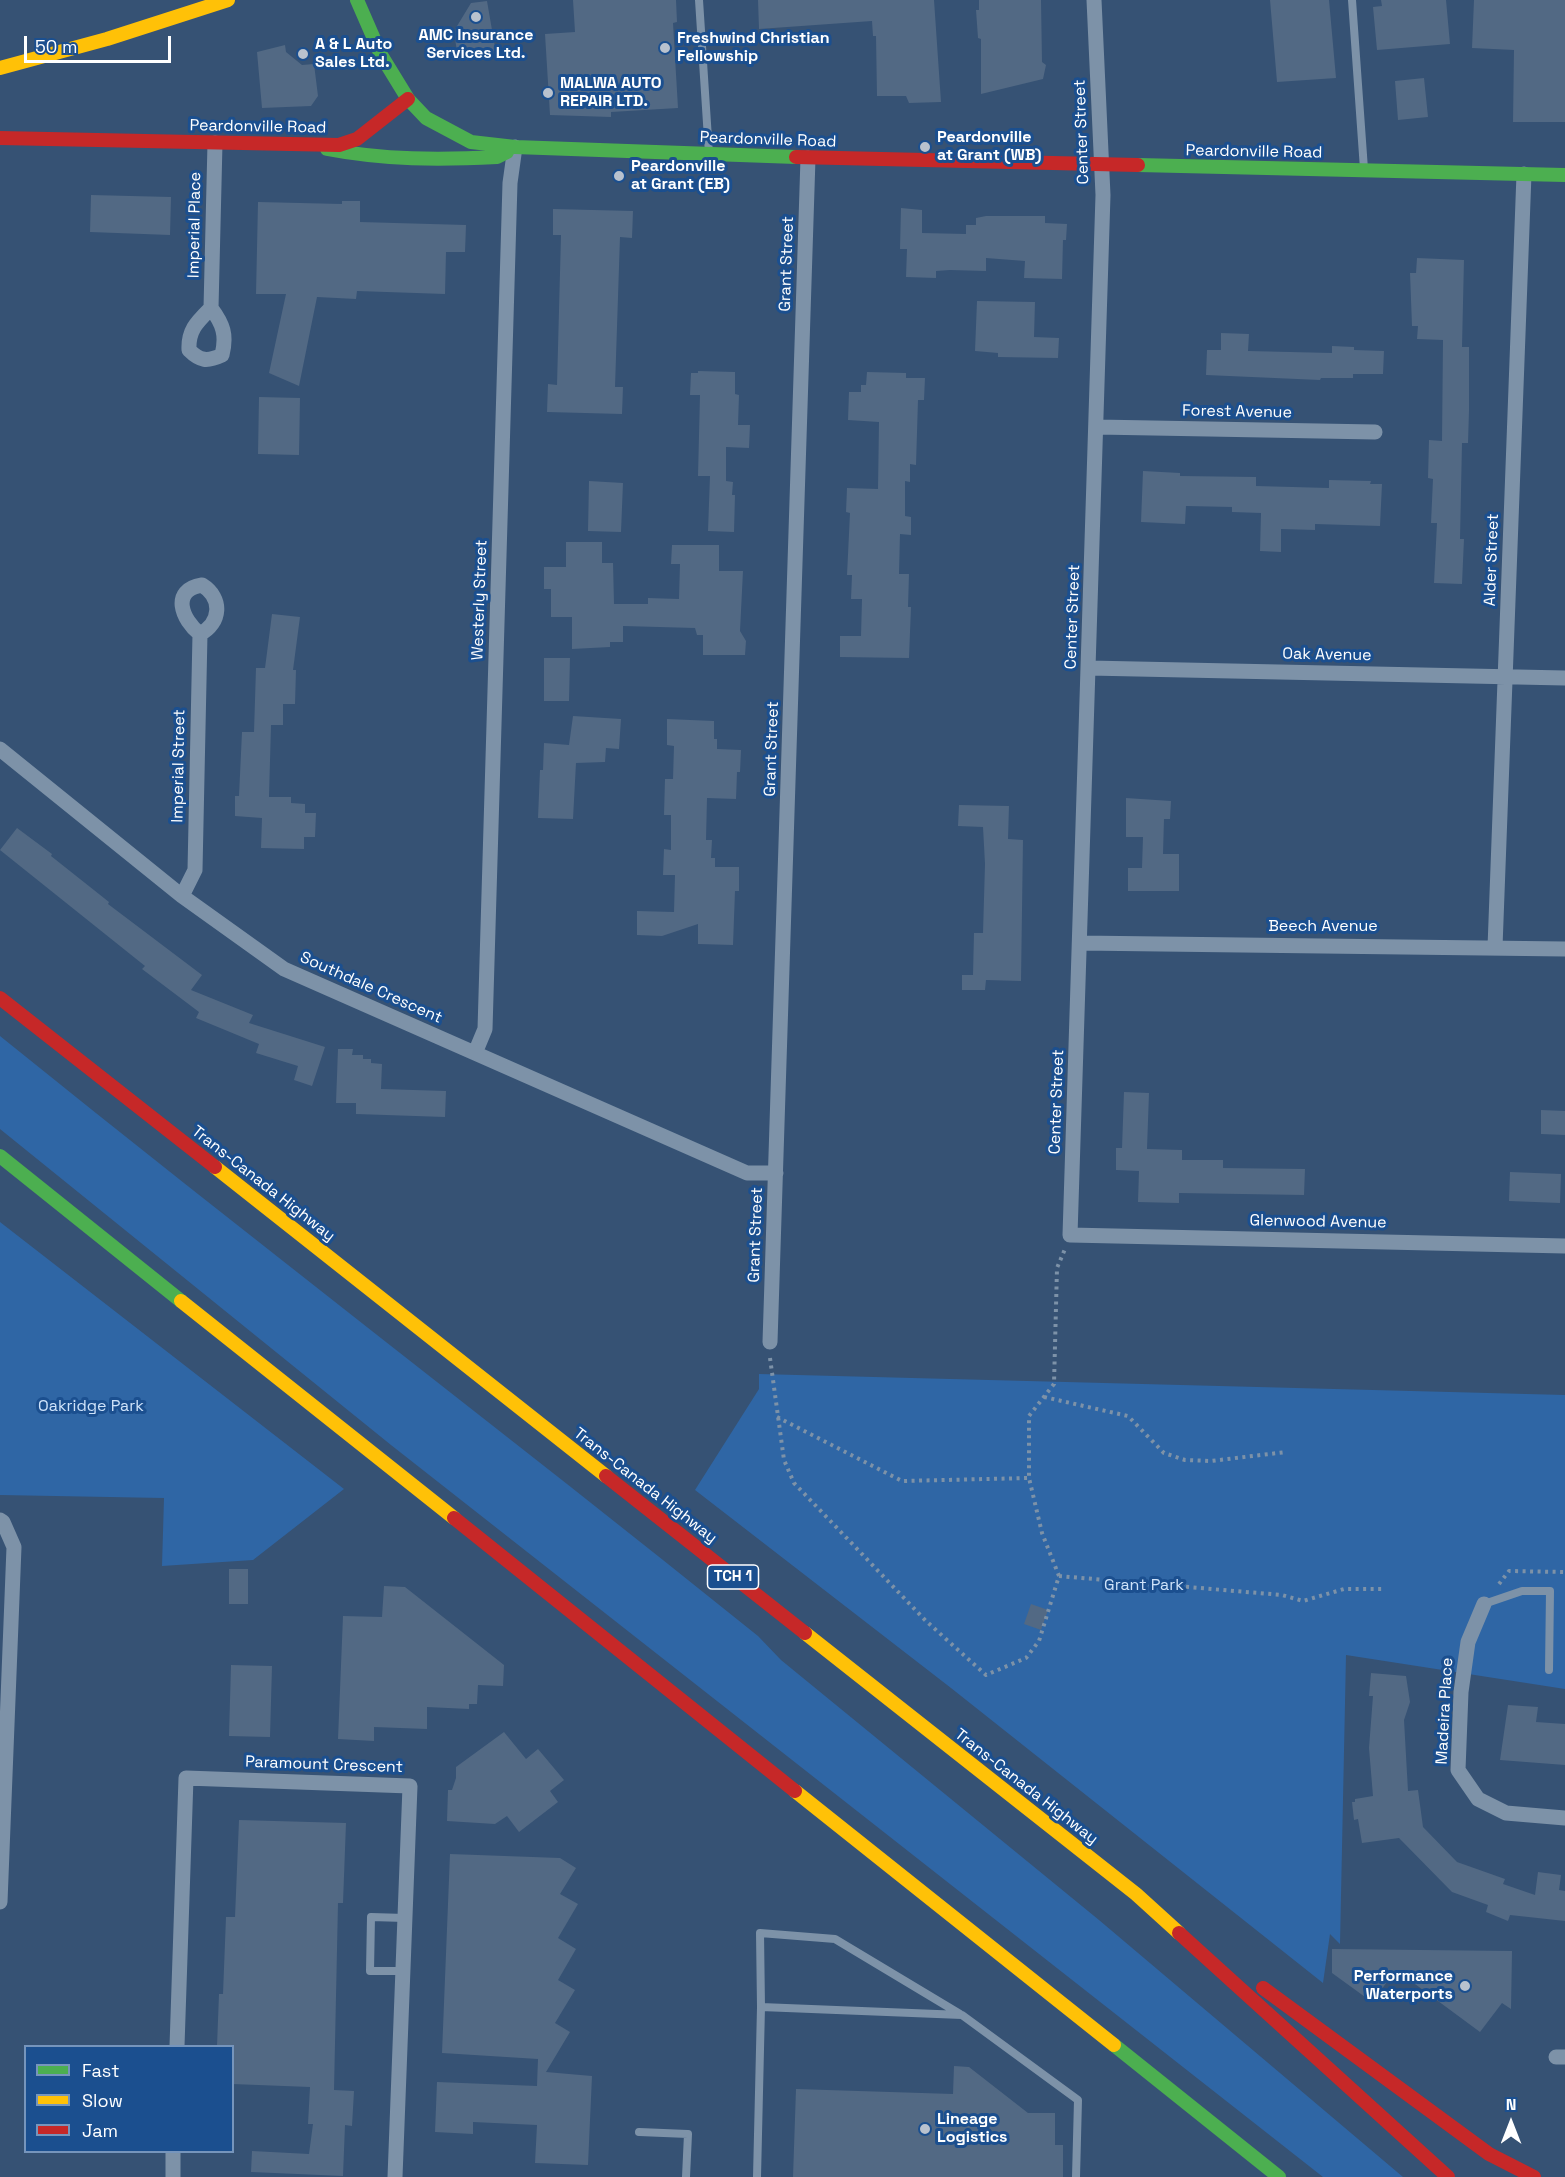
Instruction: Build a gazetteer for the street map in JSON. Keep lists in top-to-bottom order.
{
  "streets": {
    "main road": ["Peardonville Road", "Trans-Canada Highway", "TCH 1"],
    "street": [
      "Center Street",
      "Imperial Place",
      "Grant Street",
      "Forest Avenue",
      "Alder Street",
      "Westerly Street",
      "Oak Avenue",
      "Imperial Street",
      "Beech Avenue",
      "Southdale Crescent",
      "Glenwood Avenue",
      "Madeira Place",
      "Paramount Crescent"
    ]
  },
  "crossings": [
    ["Peardonville Road", "Center Street"],
    ["Peardonville Road", "Imperial Place"],
    ["Peardonville Road", "Grant Street"],
    ["Peardonville Road", "Alder Street"],
    ["Peardonville Road", "Westerly Street"],
    ["Center Street", "Forest Avenue"],
    ["Center Street", "Oak Avenue"],
    ["Center Street", "Beech Avenue"],
    ["Center Street", "Glenwood Avenue"],
    ["Grant Street", "Southdale Crescent"],
    ["Alder Street", "Oak Avenue"],
    ["Alder Street", "Beech Avenue"],
    ["Westerly Street", "Southdale Crescent"],
    ["Imperial Street", "Southdale Crescent"]
  ],
  "parks": ["Oakridge Park", "Grant Park"],
  "places": [
    "AMC Insurance Services Ltd.",
    "Freshwind Christian Fellowship",
    "A & L Auto Sales Ltd.",
    "MALWA AUTO REPAIR LTD.",
    "Peardonville at Grant (WB)",
    "Peardonville at Grant (EB)",
    "Performance Waterports",
    "Lineage Logistics"
  ],
  "legend": ["Fast", "Slow", "Jam"],
  "scale_bar": "50 m",
  "north": "top"
}
